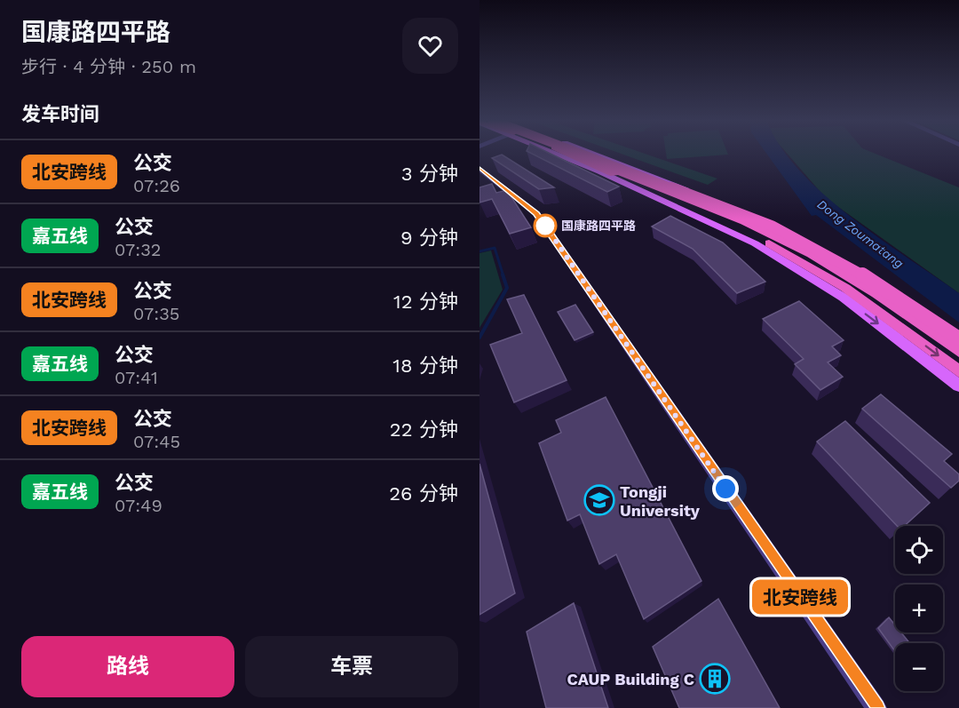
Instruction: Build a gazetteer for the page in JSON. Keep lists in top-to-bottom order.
{
  "water": ["Dong Zoumatang"],
  "places": {
    "other": ["国康路四平路"],
    "school or university": ["Tongji University"],
    "building": ["CAUP Building C"]
  },
  "lines": ["bus line 北安跨线"],
  "page": {
    "heading": [
      ["国康路四平路", "步行 · 4 分钟 · 250 m"],
      "发车时间"
    ],
    "on_map": "北安跨线",
    "list": [
      {
        "mark": "北安跨线",
        "name": "公交",
        "note": "07:26",
        "value": "3 分钟"
      },
      {
        "mark": "嘉五线",
        "name": "公交",
        "note": "07:32",
        "value": "9 分钟"
      },
      {
        "mark": "北安跨线",
        "name": "公交",
        "note": "07:35",
        "value": "12 分钟"
      },
      {
        "mark": "嘉五线",
        "name": "公交",
        "note": "07:41",
        "value": "18 分钟"
      },
      {
        "mark": "北安跨线",
        "name": "公交",
        "note": "07:45",
        "value": "22 分钟"
      },
      {
        "mark": "嘉五线",
        "name": "公交",
        "note": "07:49",
        "value": "26 分钟"
      }
    ],
    "map_buttons": ["+", "−"],
    "buttons": ["路线", "车票"]
  }
}
